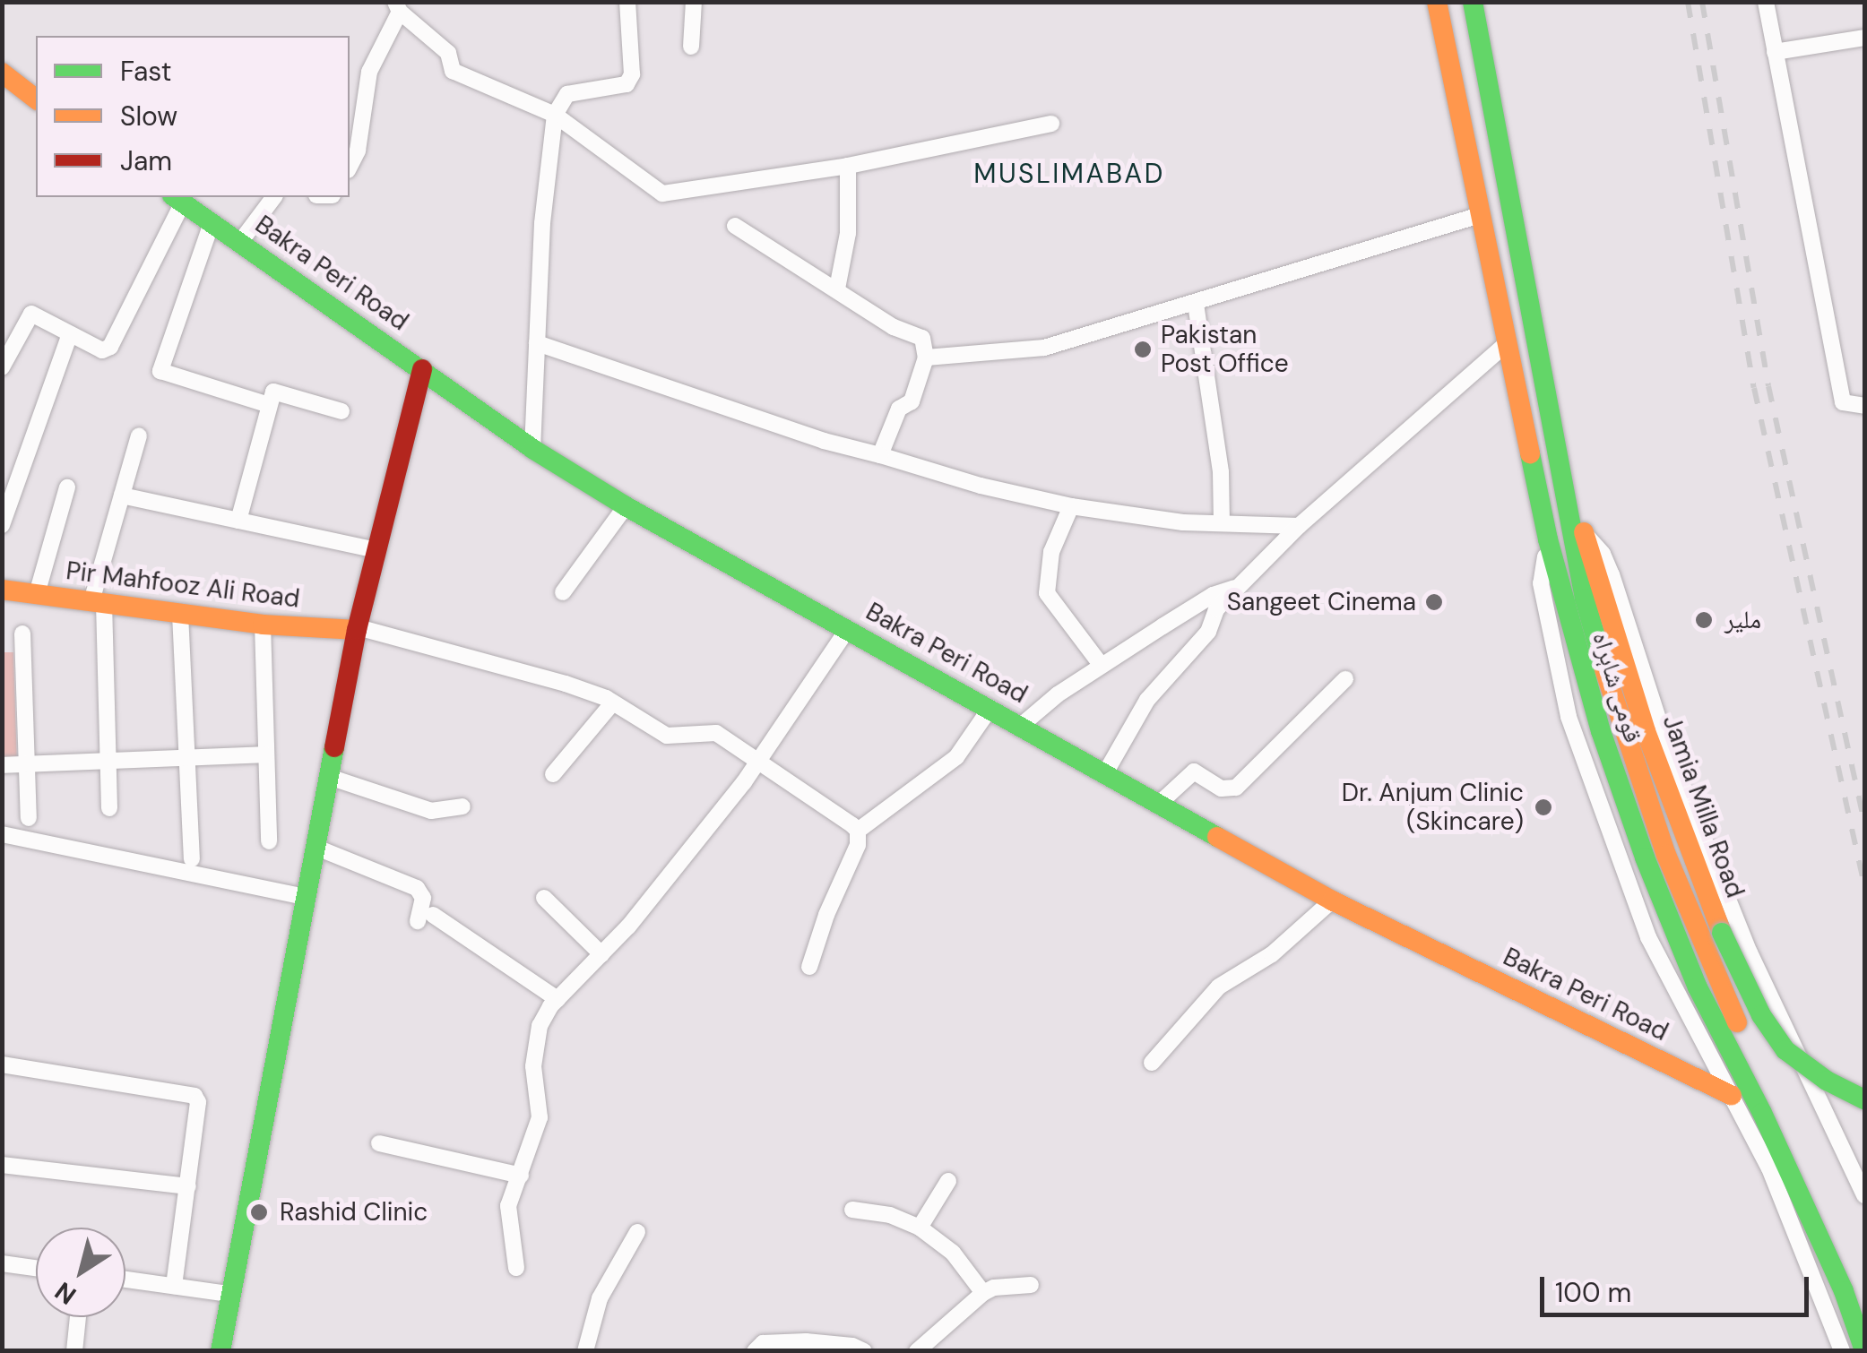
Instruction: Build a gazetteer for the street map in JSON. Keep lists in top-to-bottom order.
{
  "streets": {
    "main road": [
      "Bakra Peri Road",
      "Pir Mahfooz Ali Road",
      "قومی شاہراہ",
      "Jamia Milla Road"
    ]
  },
  "crossings": [
    ["قومی شاہراہ", "Jamia Milla Road"]
  ],
  "districts": ["MUSLIMABAD"],
  "places": [
    "Pakistan Post Office",
    "Sangeet Cinema",
    "ملیر",
    "Dr. Anjum Clinic (Skincare)",
    "Rashid Clinic"
  ],
  "legend": ["Fast", "Slow", "Jam"],
  "scale_bar": "100 m",
  "north": "bottom left"
}
